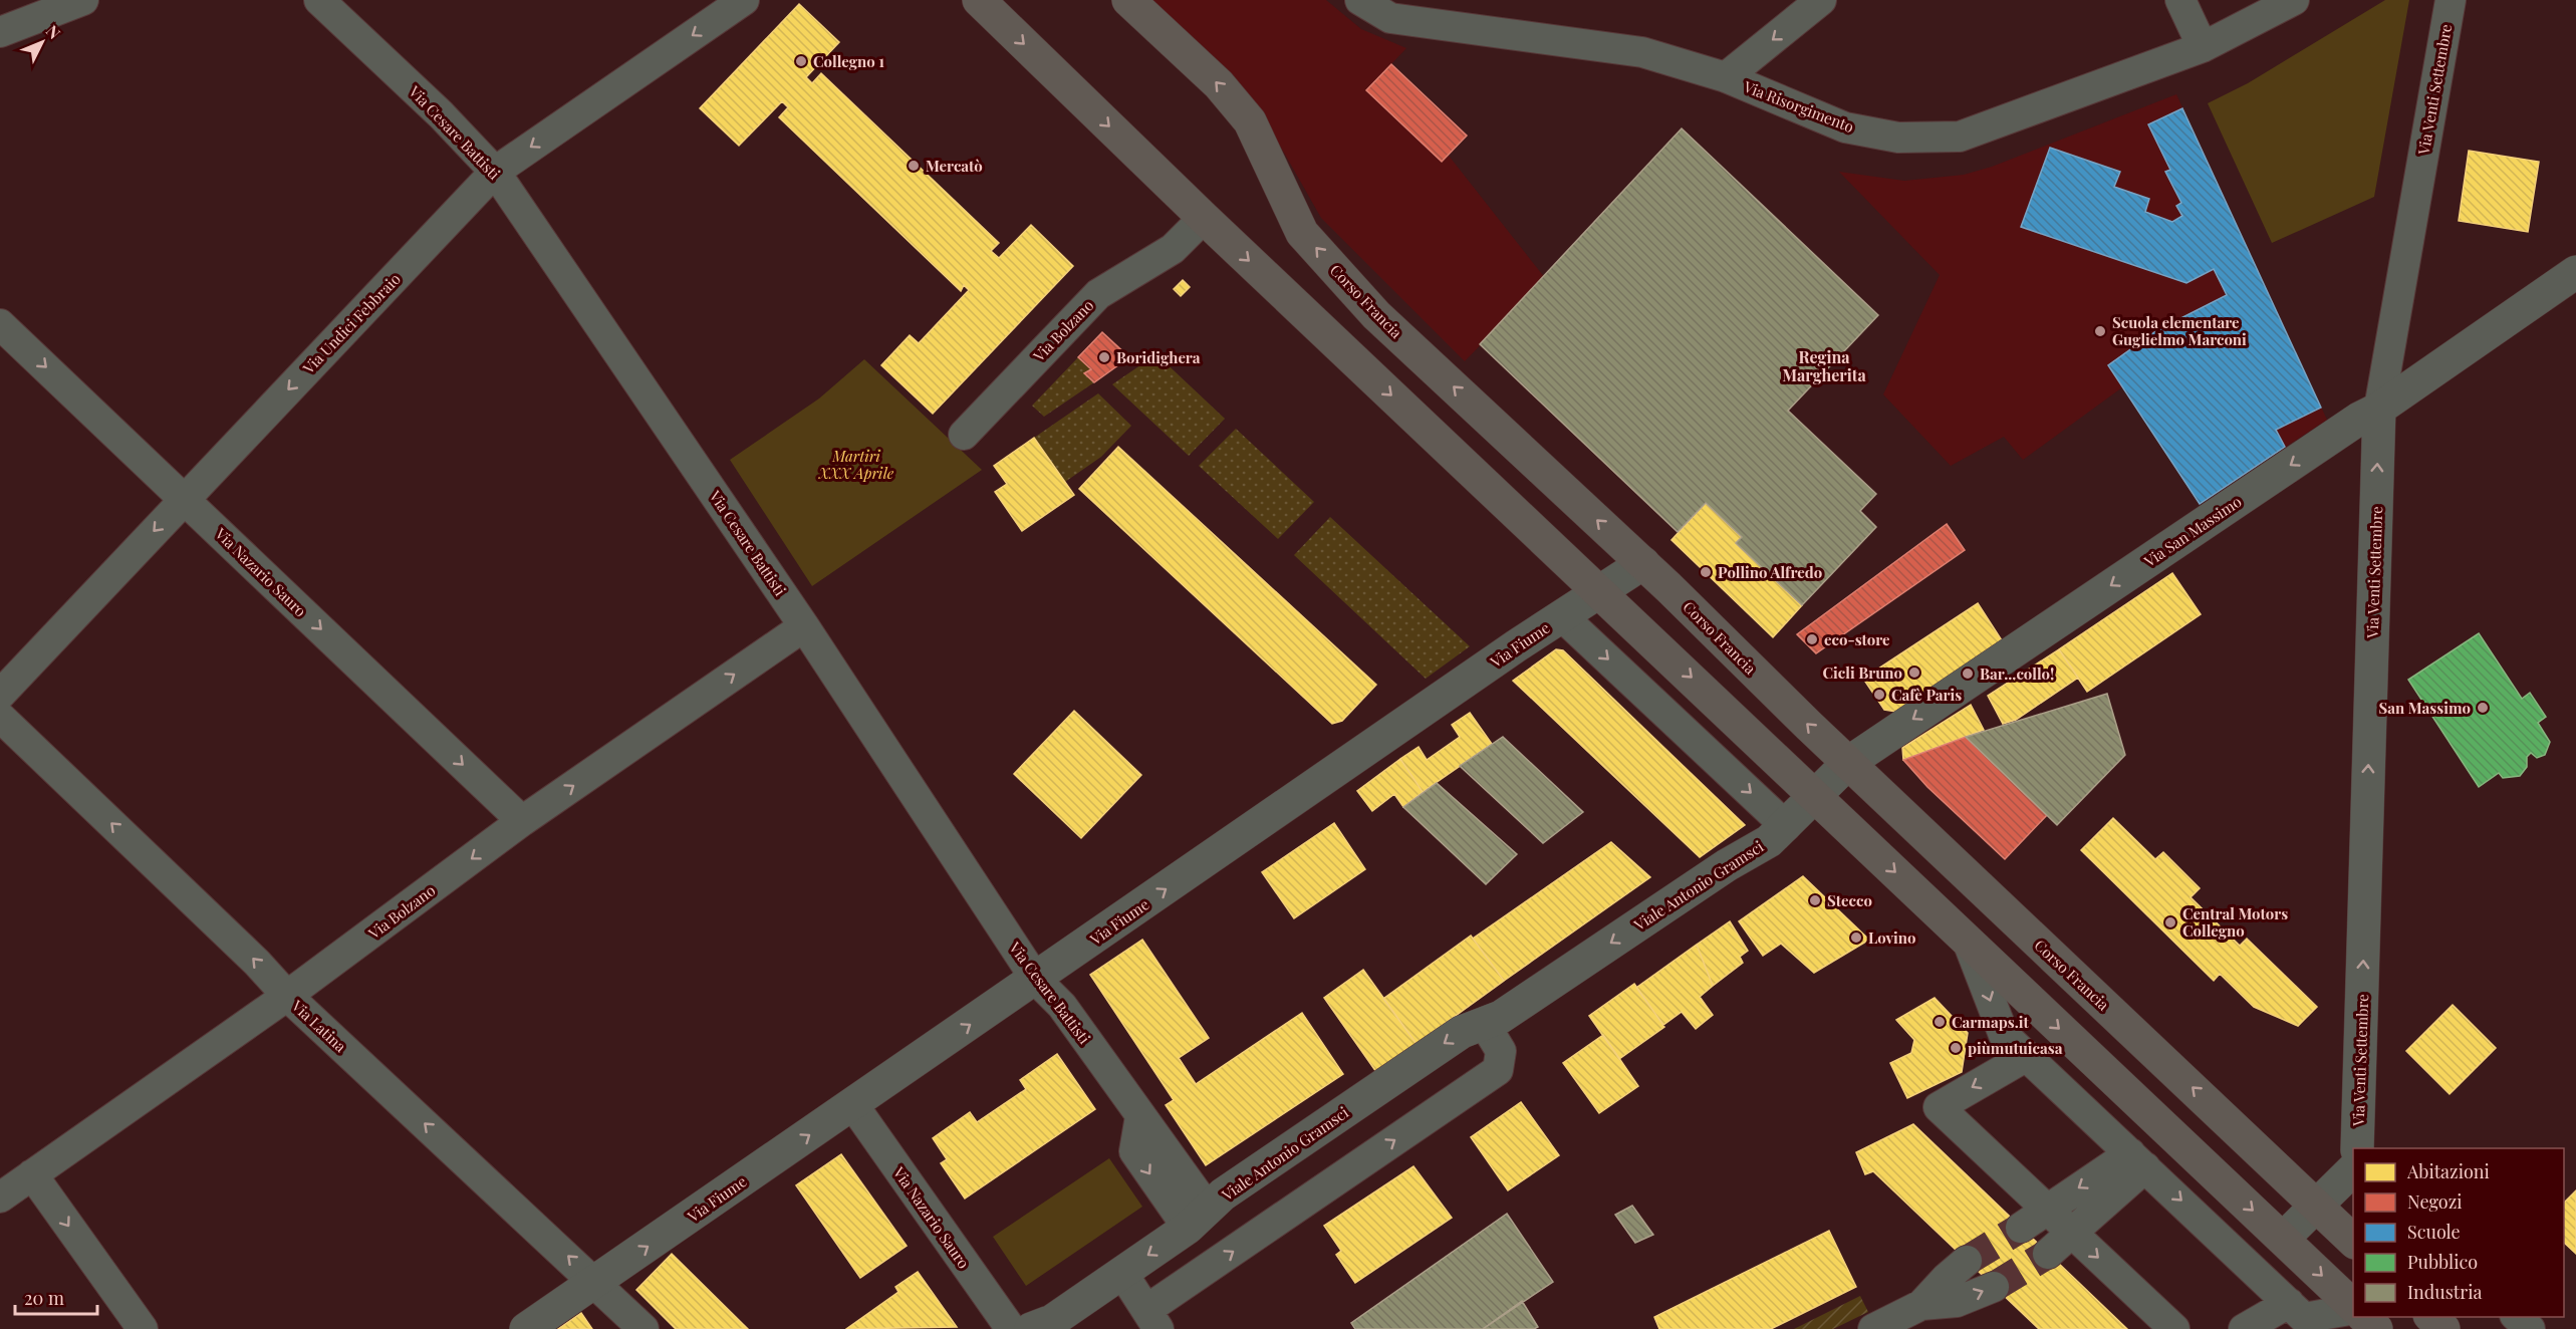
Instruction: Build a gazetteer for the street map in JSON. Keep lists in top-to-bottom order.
{
  "streets": {
    "main road": ["Corso Francia"],
    "street": [
      "Via Venti Settembre",
      "Via Risorgimento",
      "Via Cesare Battisti",
      "Via Undici Febbraio",
      "Via Bolzano",
      "Via San Massimo",
      "Via Nazario Sauro",
      "Via Fiume",
      "Viale Antonio Gramsci",
      "Via Latina"
    ]
  },
  "crossings": [
    ["Via Venti Settembre", "Via San Massimo"],
    ["Via Cesare Battisti", "Via Undici Febbraio"],
    ["Via Cesare Battisti", "Via Bolzano"],
    ["Via Cesare Battisti", "Via Fiume"],
    ["Via Cesare Battisti", "Viale Antonio Gramsci"],
    ["Corso Francia", "Via San Massimo"],
    ["Corso Francia", "Via Fiume"],
    ["Via Undici Febbraio", "Via Nazario Sauro"],
    ["Via Bolzano", "Via Nazario Sauro"],
    ["Via Bolzano", "Via Latina"],
    ["Via San Massimo", "Viale Antonio Gramsci"],
    ["Via Nazario Sauro", "Via Fiume"],
    ["Via Fiume", "Via Latina"]
  ],
  "one_way": [
    "Via Venti Settembre",
    "Via Undici Febbraio",
    "Via San Massimo",
    "Via Nazario Sauro",
    "Via Fiume",
    "Via Latina"
  ],
  "districts": ["Regina Margherita"],
  "parks": ["Martiri XXX Aprile"],
  "places": [
    "Collegno 1",
    "Mercatò",
    "Scuola elementare Guglielmo Marconi",
    "Boridighera",
    "Pollino Alfredo",
    "eco-store",
    "Cicli Bruno",
    "Bar...collo!",
    "Cafè Paris",
    "San Massimo",
    "Stecco",
    "Central Motors Collegno",
    "Lovino",
    "Carmaps.it",
    "piùmutuicasa"
  ],
  "legend": [
    "Abitazioni",
    "Negozi",
    "Scuole",
    "Pubblico",
    "Industria"
  ],
  "scale_bar": "20 m",
  "north": "top right"
}
